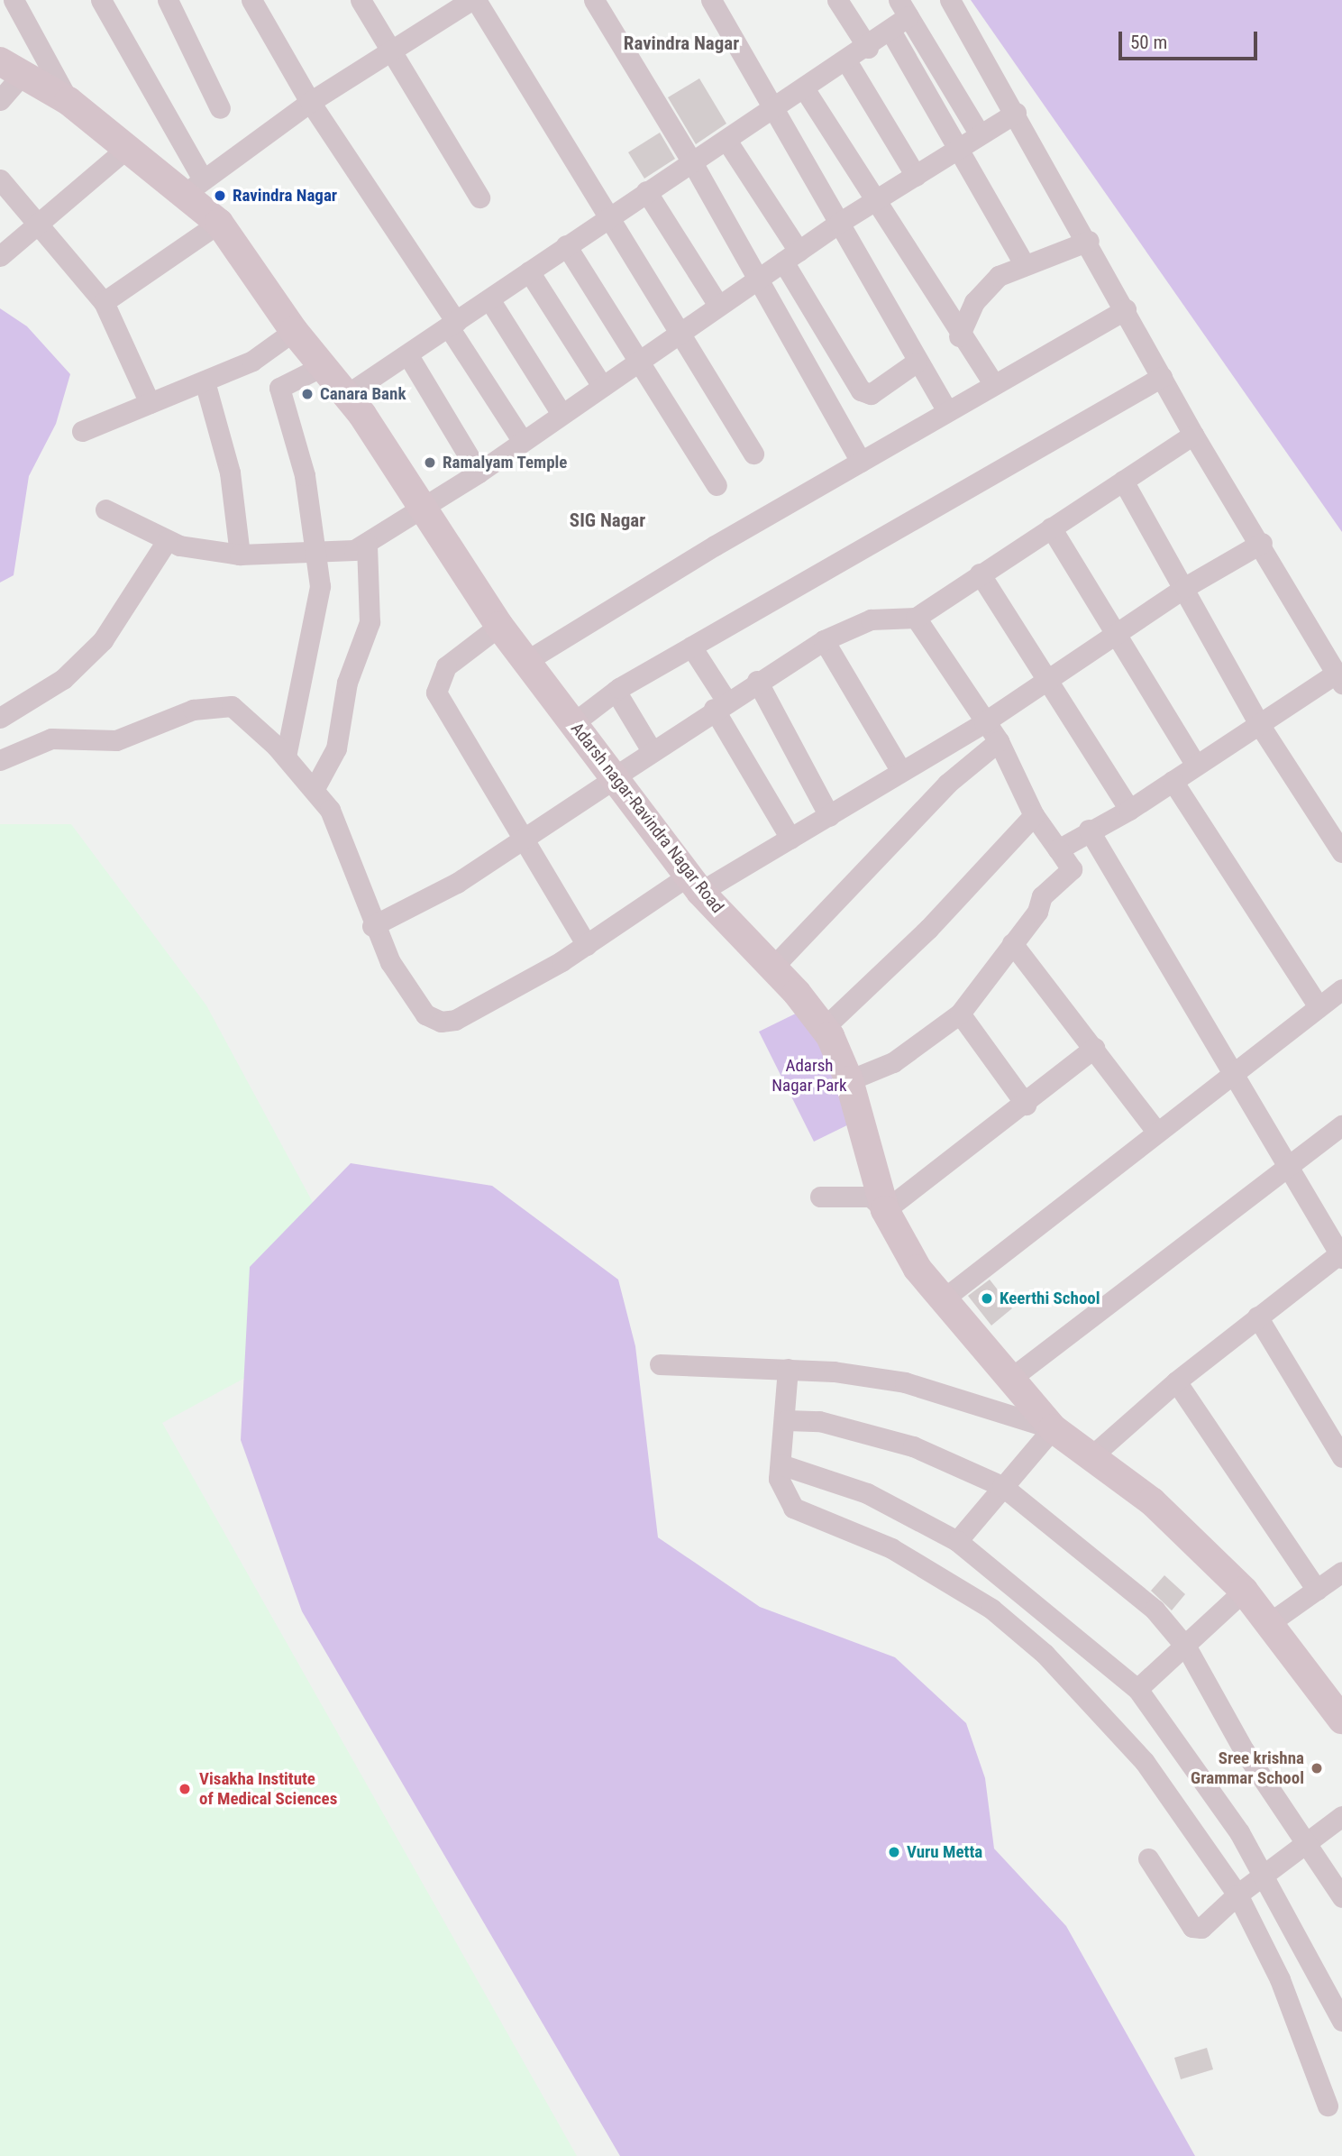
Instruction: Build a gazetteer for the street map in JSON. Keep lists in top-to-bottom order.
{
  "streets": {
    "street": ["Adarsh nagar-Ravindra Nagar Road"]
  },
  "districts": ["Ravindra Nagar", "SIG Nagar"],
  "parks": ["Adarsh Nagar Park"],
  "places": [
    "Ravindra Nagar",
    "Canara Bank",
    "Ramalyam Temple",
    "Keerthi School",
    "Sree krishna Grammar School",
    "Visakha Institute of Medical Sciences",
    "Vuru Metta"
  ],
  "scale_bar": "50 m"
}
